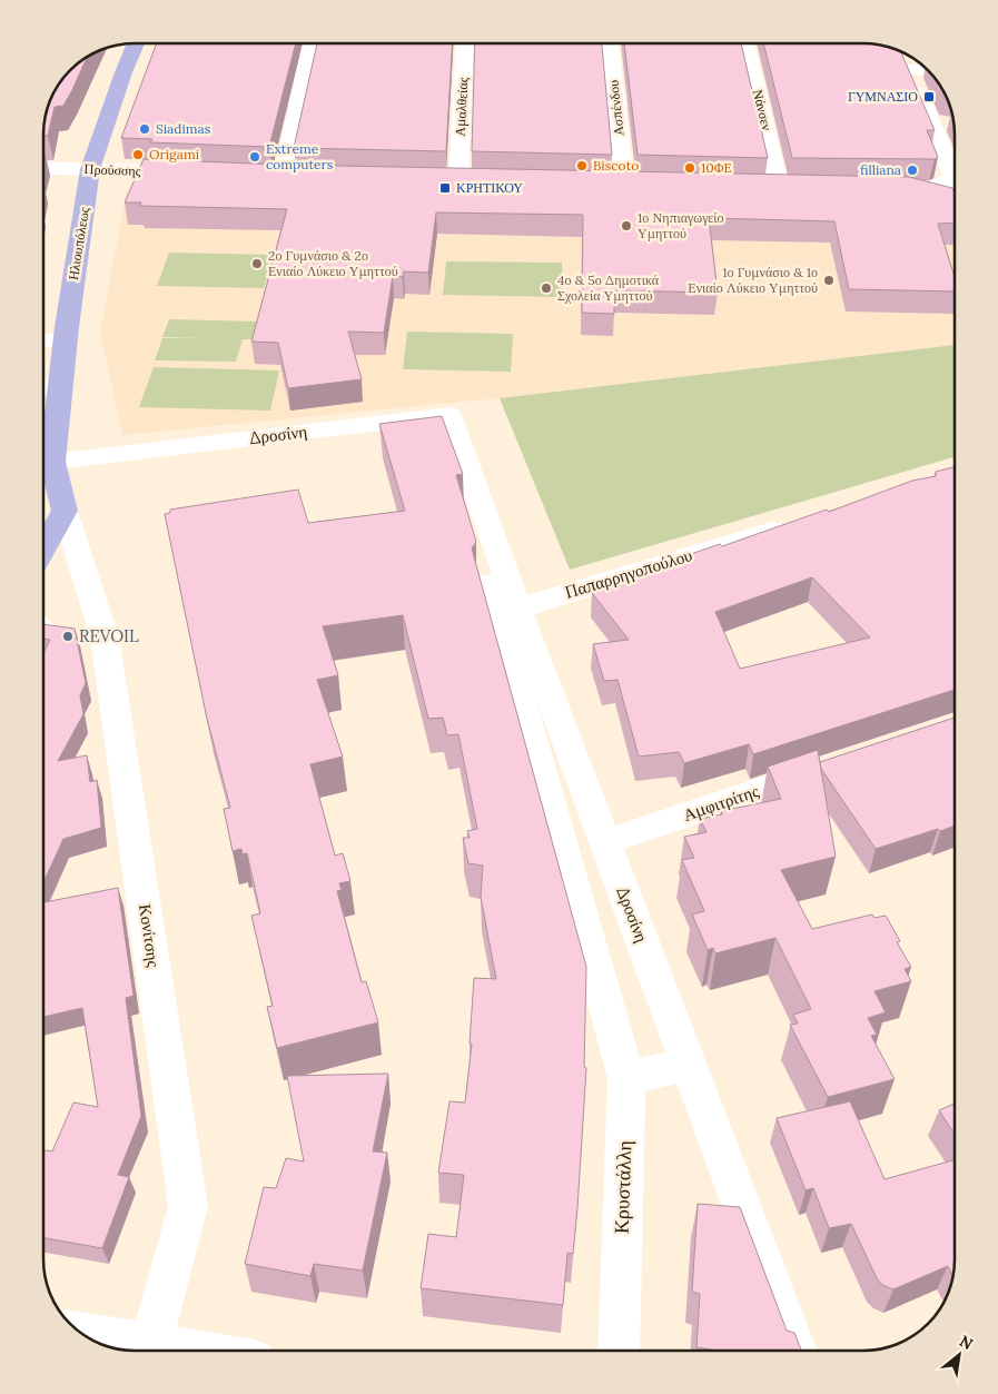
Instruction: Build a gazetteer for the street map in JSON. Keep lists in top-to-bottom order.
{
  "streets": {
    "main road": ["Ηλιουπόλεως"],
    "street": [
      "Αμαλθείας",
      "Ασπένδου",
      "Νάνσεν",
      "Προύσσης",
      "Δροσίνη",
      "Παπαρρηγοπούλου",
      "Αμφιτρίτης",
      "Κονίτσης",
      "Κρυστάλλη"
    ]
  },
  "crossings": [
    ["Προύσσης", "Ηλιουπόλεως"],
    ["Δροσίνη", "Παπαρρηγοπούλου"],
    ["Δροσίνη", "Αμφιτρίτης"]
  ],
  "places": {
    "transit": ["ΓΥΜΝΑΣΙΟ", "ΚΡΗΤΙΚΟΥ"],
    "other": [
      "Siadimas",
      "Origami",
      "Extreme computers",
      "Biscoto",
      "10ΦΕ",
      "filliana",
      "1ο Νηπιαγωγείο Υμηττού",
      "2ο Γυμνάσιο & 2ο Ενιαίο Λύκειο Υμηττού",
      "1ο Γυμνάσιο & 1ο Ενιαίο Λύκειο Υμηττού",
      "4ο & 5ο Δημοτικά Σχολεία Υμηττού",
      "REVOIL"
    ]
  },
  "north": "top right"
}
